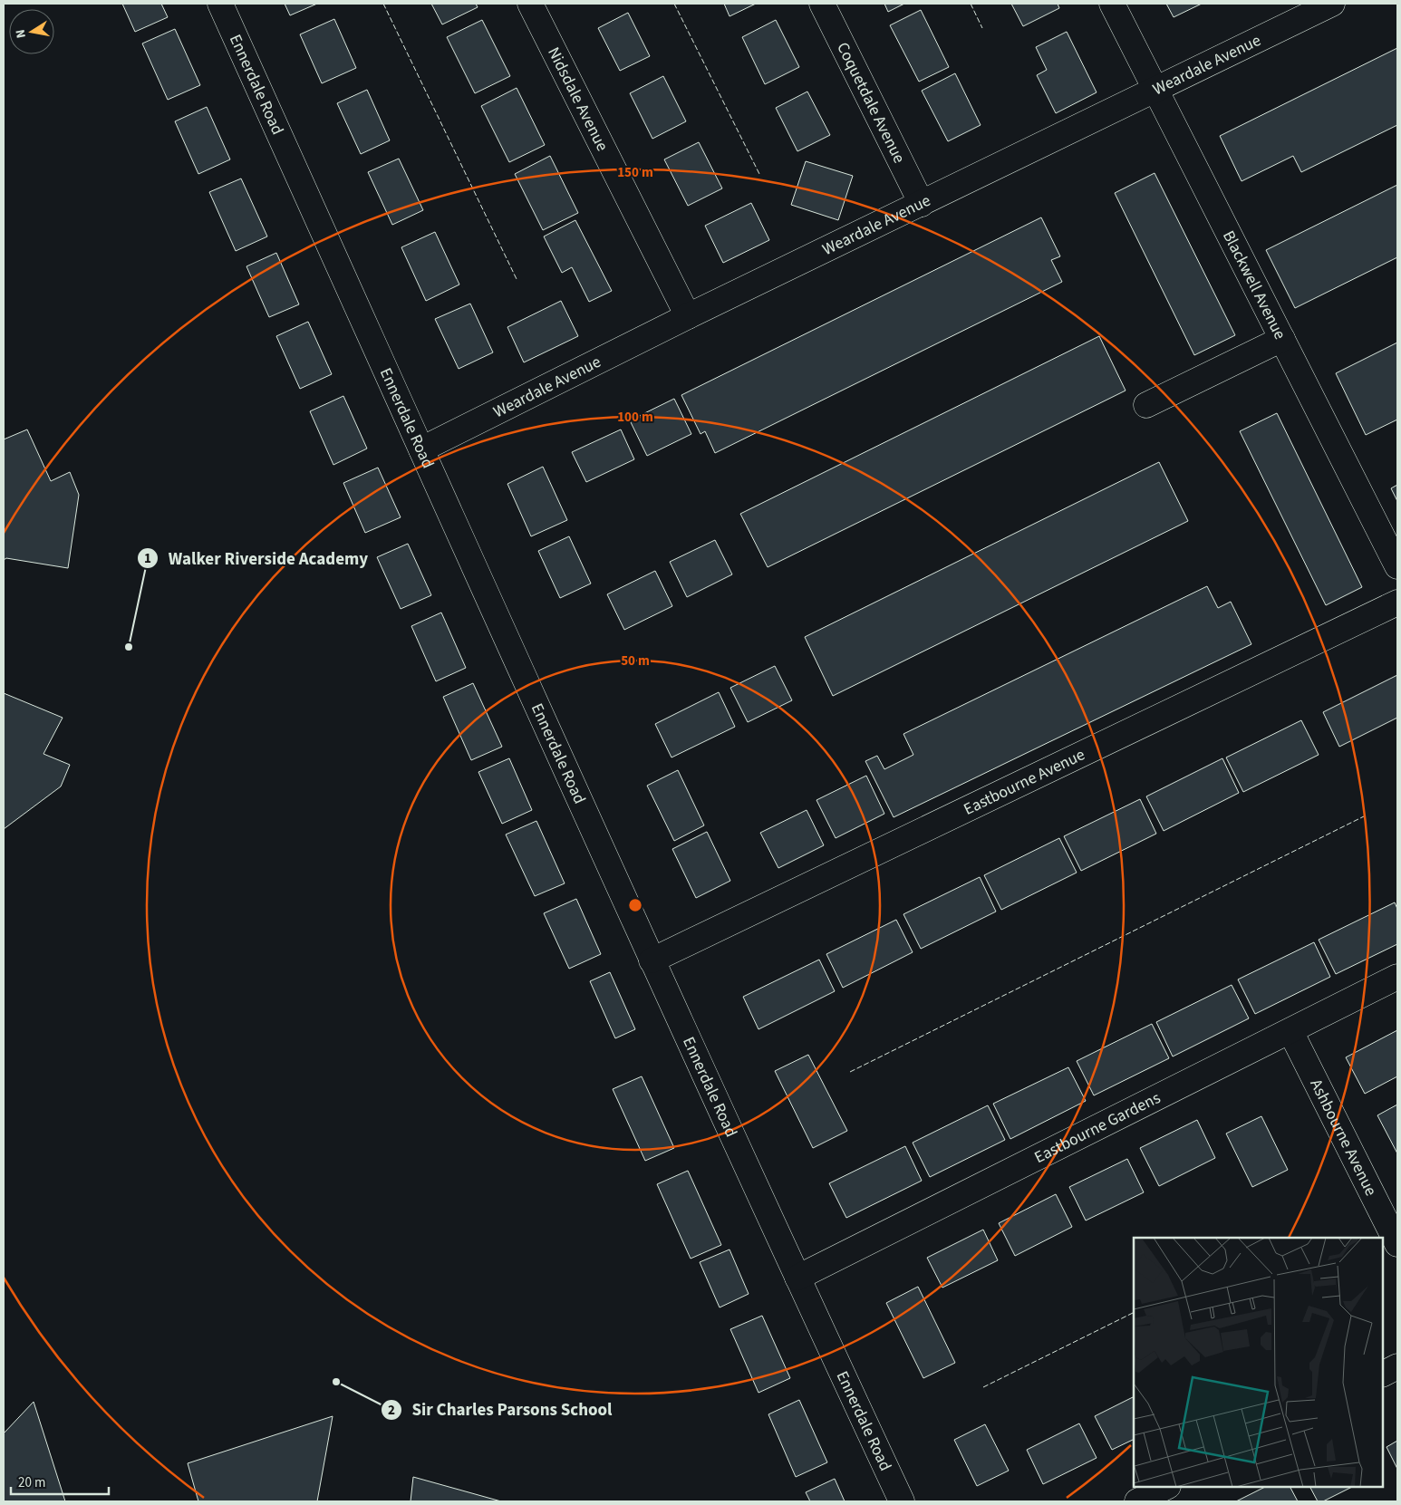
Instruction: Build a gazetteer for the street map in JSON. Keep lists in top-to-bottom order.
{
  "streets": {
    "street": [
      "Weardale Avenue",
      "Ennerdale Road",
      "Nidsdale Avenue",
      "Coquetdale Avenue",
      "Blackwell Avenue",
      "Eastbourne Avenue",
      "Eastbourne Gardens",
      "Ashbourne Avenue"
    ]
  },
  "crossings": [
    ["Weardale Avenue", "Ennerdale Road"],
    ["Weardale Avenue", "Nidsdale Avenue"],
    ["Weardale Avenue", "Coquetdale Avenue"],
    ["Weardale Avenue", "Blackwell Avenue"],
    ["Ennerdale Road", "Eastbourne Avenue"],
    ["Ennerdale Road", "Eastbourne Gardens"],
    ["Eastbourne Gardens", "Ashbourne Avenue"]
  ],
  "places": ["Walker Riverside Academy", "Sir Charles Parsons School"],
  "scale_bar": "20 m",
  "north": "left",
  "rings": ["150 m", "100 m", "50 m"]
}
